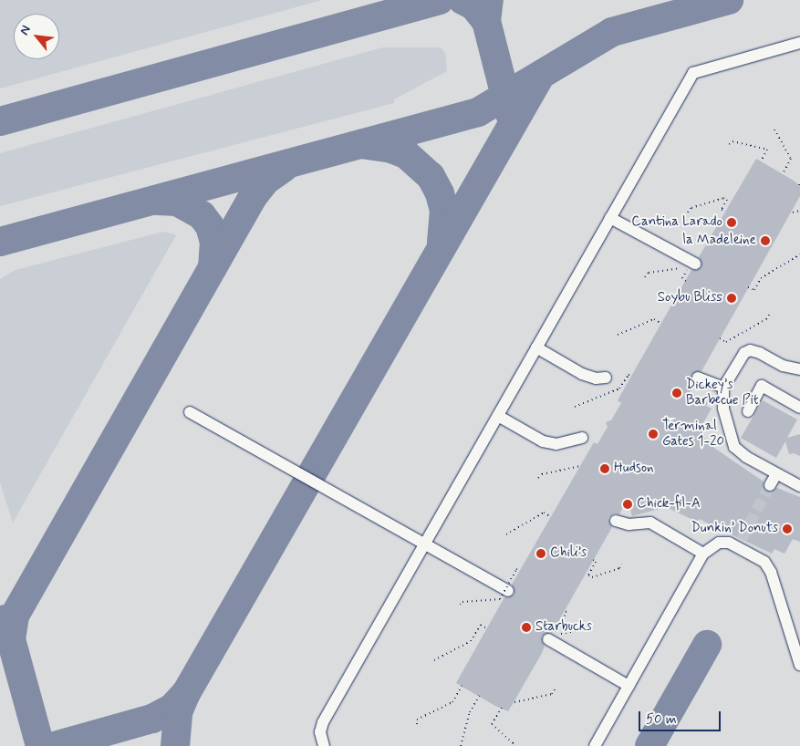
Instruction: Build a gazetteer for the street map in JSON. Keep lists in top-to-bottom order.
{
  "places": [
    "Cantina Larado",
    "la Madeleine",
    "Soybu Bliss",
    "Dickey’s Barbecue Pit",
    "Terminal Gates 1-20",
    "Hudson",
    "Chick-fil-A",
    "Dunkin’ Donuts",
    "Chili’s",
    "Starbucks"
  ],
  "scale_bar": "50 m",
  "north": "top left"
}
